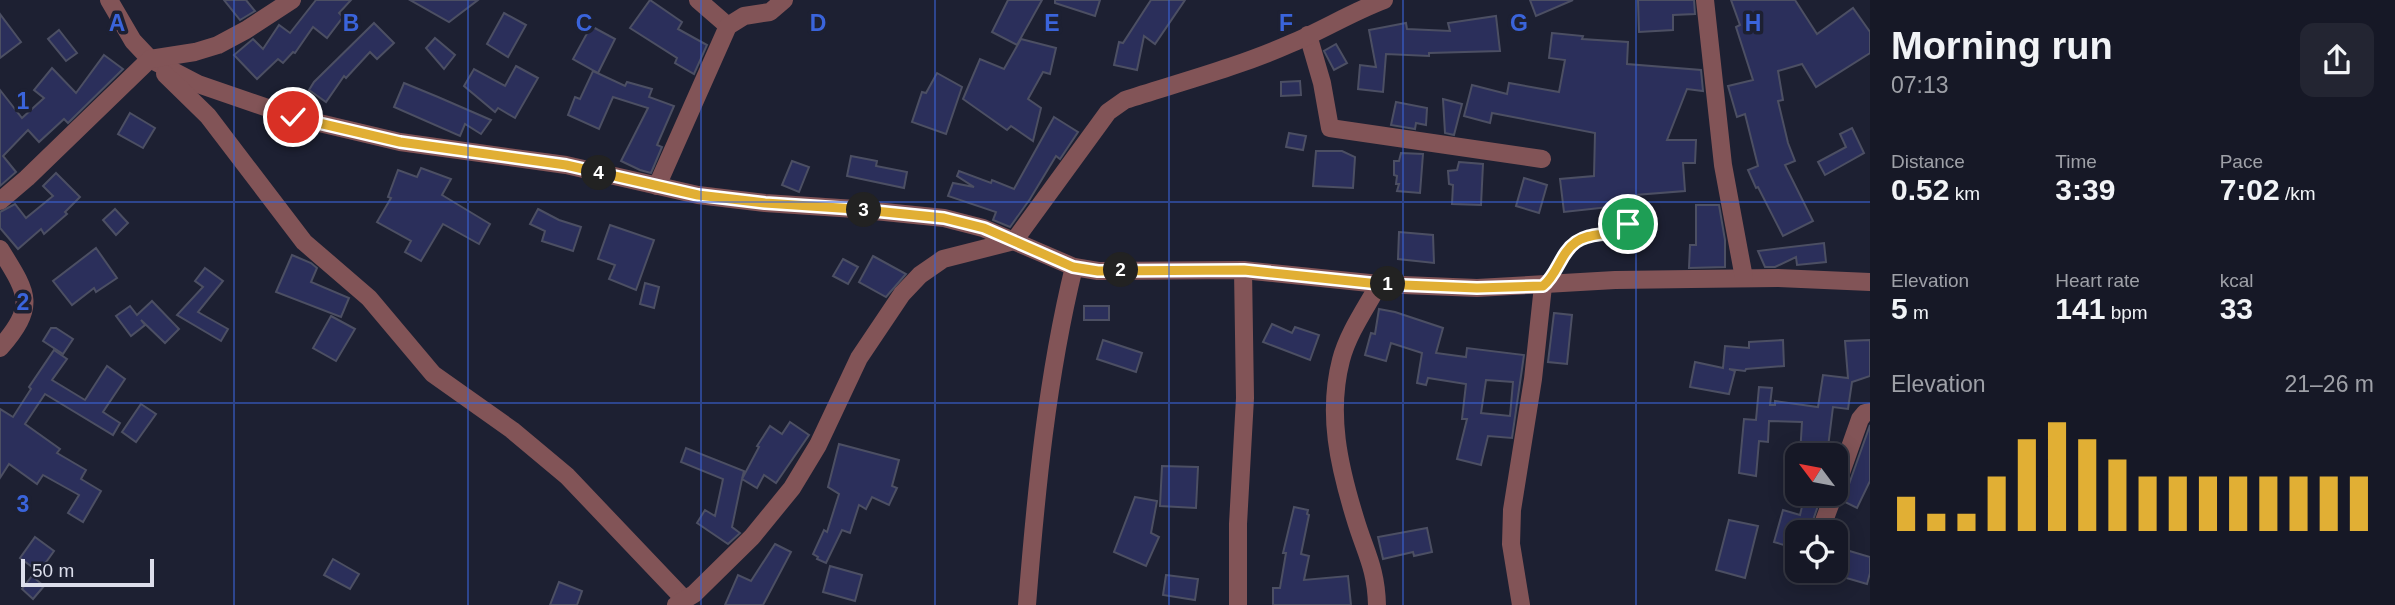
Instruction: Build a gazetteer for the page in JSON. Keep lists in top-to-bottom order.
{
  "scale_bar": "50 m",
  "north": "top left",
  "page": {
    "heading": ["Morning run", "07:13"],
    "stats": [
      ["Distance", "0.52 km"],
      ["Time", "3:39"],
      ["Pace", "7:02 /km"],
      ["Elevation", "5 m"],
      ["Heart rate", "141 bpm"],
      ["kcal", "33"]
    ],
    "pins": [
      "4",
      "3",
      "2",
      "1"
    ],
    "chart": ["Elevation", "21–26 m"],
    "scale": "50 m"
  },
  "grid": {
    "columns": [
      "A",
      "B",
      "C",
      "D",
      "E",
      "F",
      "G",
      "H"
    ],
    "rows": ["1", "2", "3"]
  }
}
